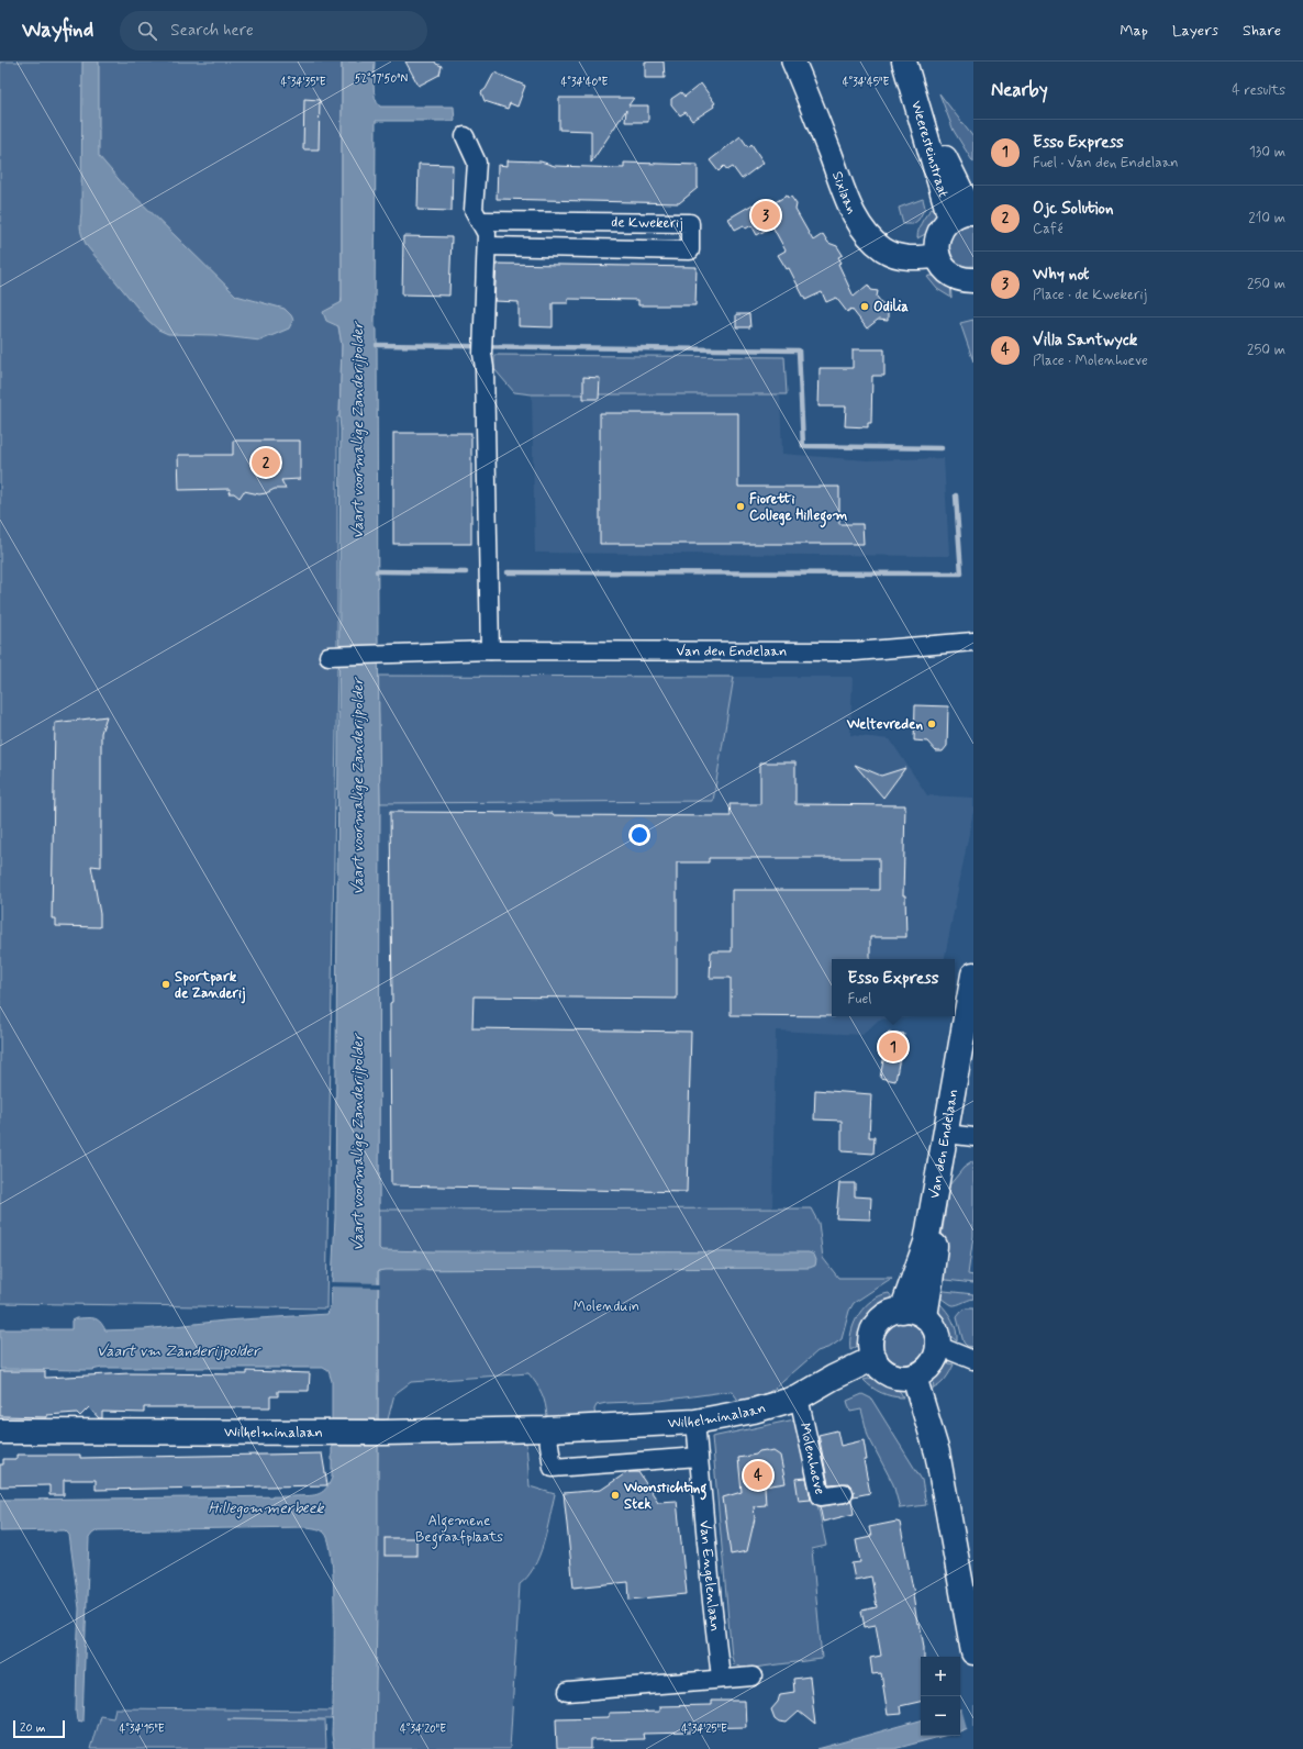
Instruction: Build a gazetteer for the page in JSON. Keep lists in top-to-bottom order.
{
  "streets": {
    "main road": ["Weeresteinstraat", "Van den Endelaan", "Wilhelminalaan"],
    "street": [
      "Sixlaan",
      "de Kwekerij",
      "Molenhoeve",
      "Van Engelenlaan"
    ]
  },
  "crossings": [
    ["Van den Endelaan", "Wilhelminalaan"],
    ["Wilhelminalaan", "Molenhoeve"],
    ["Wilhelminalaan", "Van Engelenlaan"]
  ],
  "water": ["Vaart voormalige Zanderijpolder", "Vaart vm Zanderijpolder", "Hillegommerbeek"],
  "parks": ["Molenduin", "Algemene Begraafplaats"],
  "places": [
    "Odilia",
    "Fioretti College Hillegom",
    "Weltevreden",
    "Sportpark de Zanderij",
    "Woonstichting Stek"
  ],
  "scale_bar": "20 m",
  "page": {
    "header": "Wayfind",
    "search": "Search here",
    "nav": ["Map", "Layers", "Share"],
    "heading": ["Nearby", "4 results"],
    "list": [
      {
        "mark": "1",
        "name": "Esso Express",
        "note": "Fuel · Van den Endelaan",
        "value": "130 m"
      },
      {
        "mark": "2",
        "name": "Ojc Solution",
        "note": "Café",
        "value": "210 m"
      },
      {
        "mark": "3",
        "name": "Why not",
        "note": "Place · de Kwekerij",
        "value": "250 m"
      },
      {
        "mark": "4",
        "name": "Villa Santwyck",
        "note": "Place · Molenhoeve",
        "value": "250 m"
      }
    ],
    "pins": [
      "3",
      "2",
      "1",
      "4"
    ],
    "popup": ["Esso Express", "Fuel"],
    "map_buttons": ["+", "−"],
    "scale": "20 m"
  },
  "coordinates": [
    "52°17'50\"N",
    "4°34'35\"E",
    "4°34'40\"E",
    "4°34'45\"E",
    "4°34'15\"E",
    "4°34'20\"E",
    "4°34'25\"E"
  ]
}
